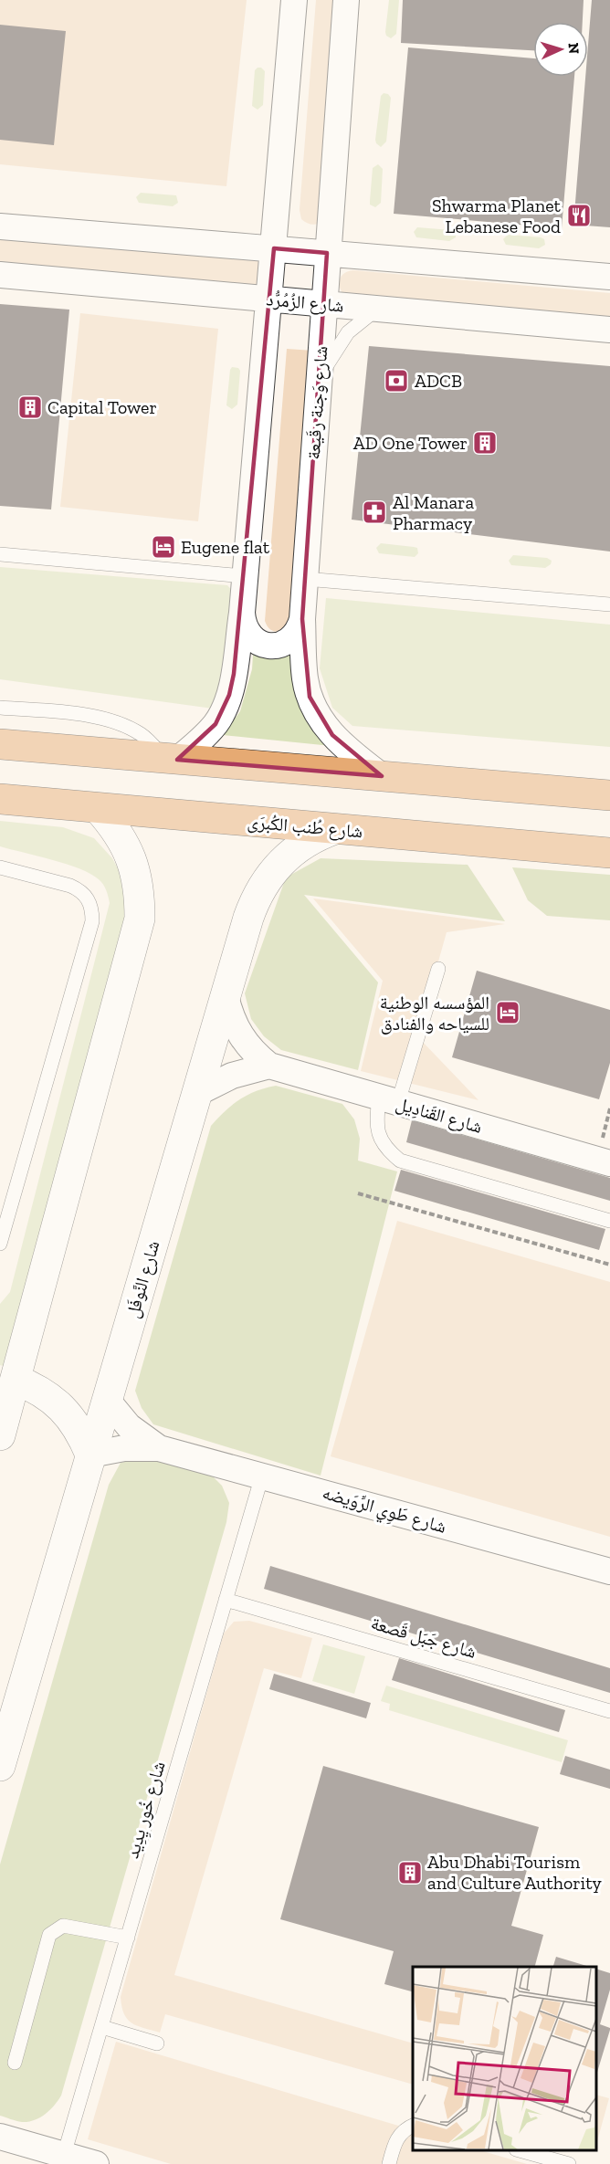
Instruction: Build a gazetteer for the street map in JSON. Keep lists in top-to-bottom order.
{
  "streets": {
    "main road": ["شارع طُنب الكُبرَى"],
    "street": [
      "شارع الزُمُرُّد",
      "شارع وَجنة رقَيعة",
      "شارع القَنادِيل",
      "شارع النَّوفَل",
      "شارع طَوِي الرِّوَيضه"
    ],
    "lane": ["شارع جَبَل قَصعة", "شارع خُور يِدِيد"]
  },
  "crossings": [
    ["شارع الزُمُرُّد", "شارع وَجنة رقَيعة"],
    ["شارع طُنب الكُبرَى", "شارع النَّوفَل"],
    ["شارع القَنادِيل", "شارع النَّوفَل"],
    ["شارع النَّوفَل", "شارع طَوِي الرِّوَيضه"],
    ["شارع طَوِي الرِّوَيضه", "شارع خُور يِدِيد"],
    ["شارع جَبَل قَصعة", "شارع خُور يِدِيد"]
  ],
  "places": {
    "restaurant": ["Shwarma Planet Lebanese Food"],
    "bank": ["ADCB"],
    "building": ["Capital Tower", "AD One Tower", "Abu Dhabi Tourism and Culture Authority"],
    "pharmacy": ["Al Manara Pharmacy"],
    "hotel": ["Eugene flat", "المؤسسه الوطنية للسياحه والفنادق"]
  },
  "north": "right"
}
